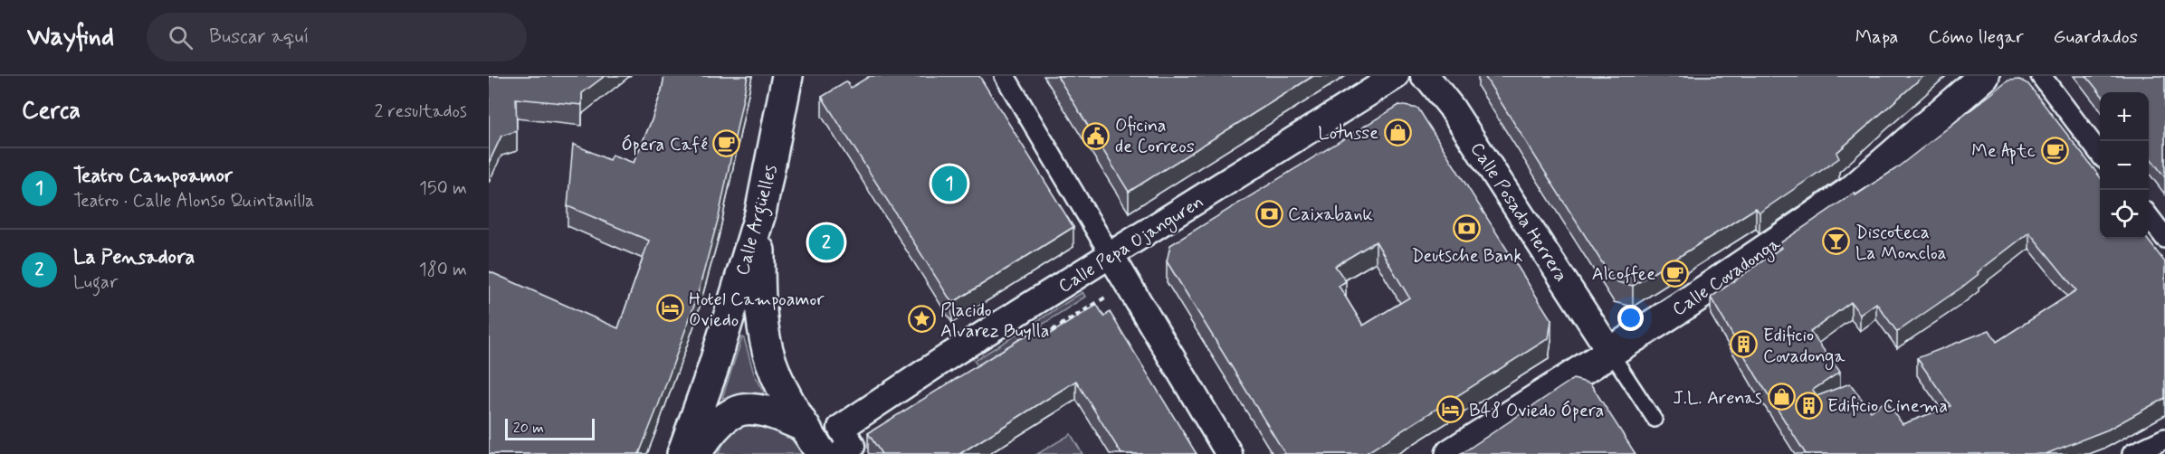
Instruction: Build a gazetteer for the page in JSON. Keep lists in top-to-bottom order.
{
  "streets": {
    "street": [
      "Calle Posada Herrera",
      "Calle Argüelles",
      "Calle Pepa Ojanguren",
      "Calle Covadonga"
    ]
  },
  "crossings": [
    ["Calle Posada Herrera", "Calle Covadonga"]
  ],
  "places": {
    "shop": ["Lotusse", "J.L. Arenas"],
    "public building": ["Oficina de Correos"],
    "cafe": ["Ópera Café", "Me Aptc", "Alcoffee"],
    "bank": ["Caixabank", "Deutsche Bank"],
    "bar": ["Discoteca La Moncloa"],
    "hotel": ["Hotel Campoamor Oviedo", "B48 Oviedo Ópera"],
    "place": ["Placido Alvarez Buylla"],
    "building": ["Edificio Covadonga", "Edificio Cinema"]
  },
  "scale_bar": "20 m",
  "page": {
    "header": "Wayfind",
    "search": "Buscar aquí",
    "nav": ["Mapa", "Cómo llegar", "Guardados"],
    "heading": ["Cerca", "2 resultados"],
    "map_buttons": ["+", "−"],
    "list": [
      {
        "mark": "1",
        "name": "Teatro Campoamor",
        "note": "Teatro · Calle Alonso Quintanilla",
        "value": "150 m"
      },
      {
        "mark": "2",
        "name": "La Pensadora",
        "note": "Lugar",
        "value": "180 m"
      }
    ],
    "pins": ["1", "2"],
    "scale": "20 m"
  }
}
